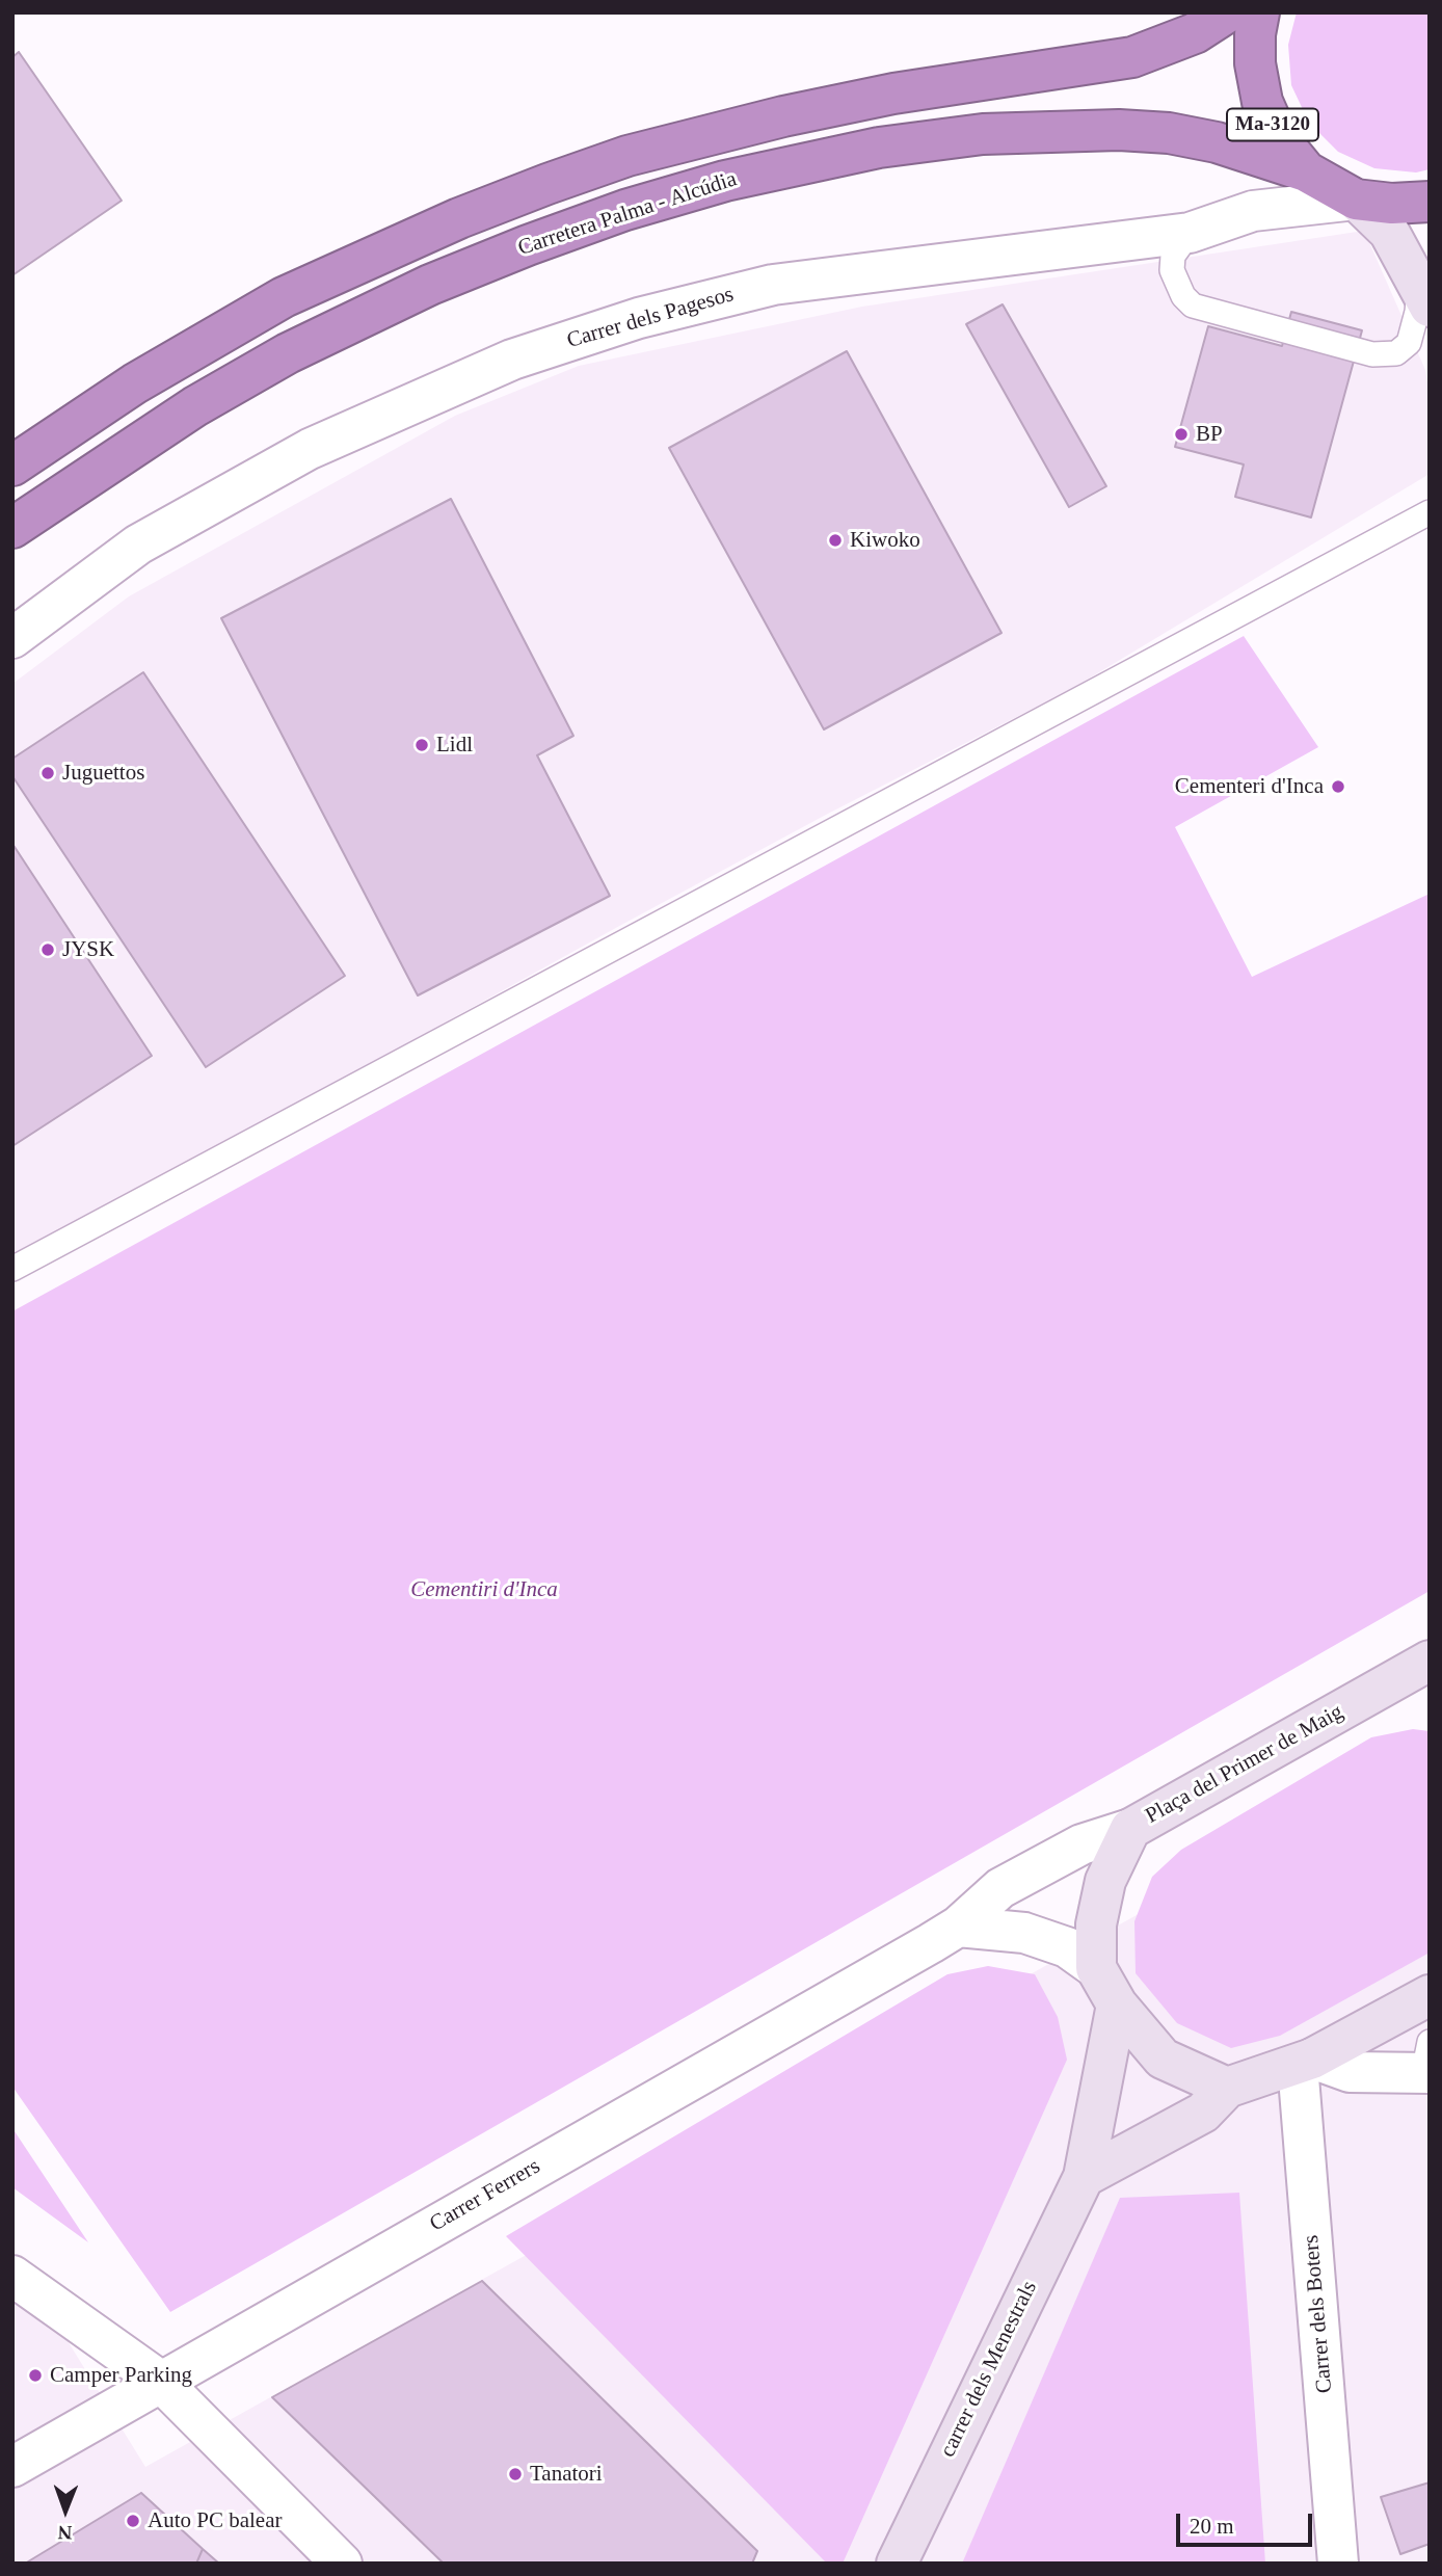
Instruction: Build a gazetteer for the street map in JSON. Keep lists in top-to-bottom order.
{
  "streets": {
    "highway": ["Ma-3120", "Carretera Palma - Alcúdia"],
    "street": [
      "Carrer dels Pagesos",
      "Plaça del Primer de Maig",
      "Carrer Ferrers",
      "Carrer dels Boters",
      "carrer dels Menestrals"
    ]
  },
  "crossings": [
    ["Ma-3120", "Carretera Palma - Alcúdia"],
    ["Ma-3120", "Carrer dels Pagesos"],
    ["Plaça del Primer de Maig", "Carrer Ferrers"],
    ["Plaça del Primer de Maig", "carrer dels Menestrals"]
  ],
  "parks": ["Cementiri d'Inca"],
  "places": [
    "BP",
    "Kiwoko",
    "Lidl",
    "Juguettos",
    "Cementeri d'Inca",
    "JYSK",
    "Camper Parking",
    "Tanatori",
    "Auto PC balear"
  ],
  "scale_bar": "20 m",
  "north": "bottom"
}
